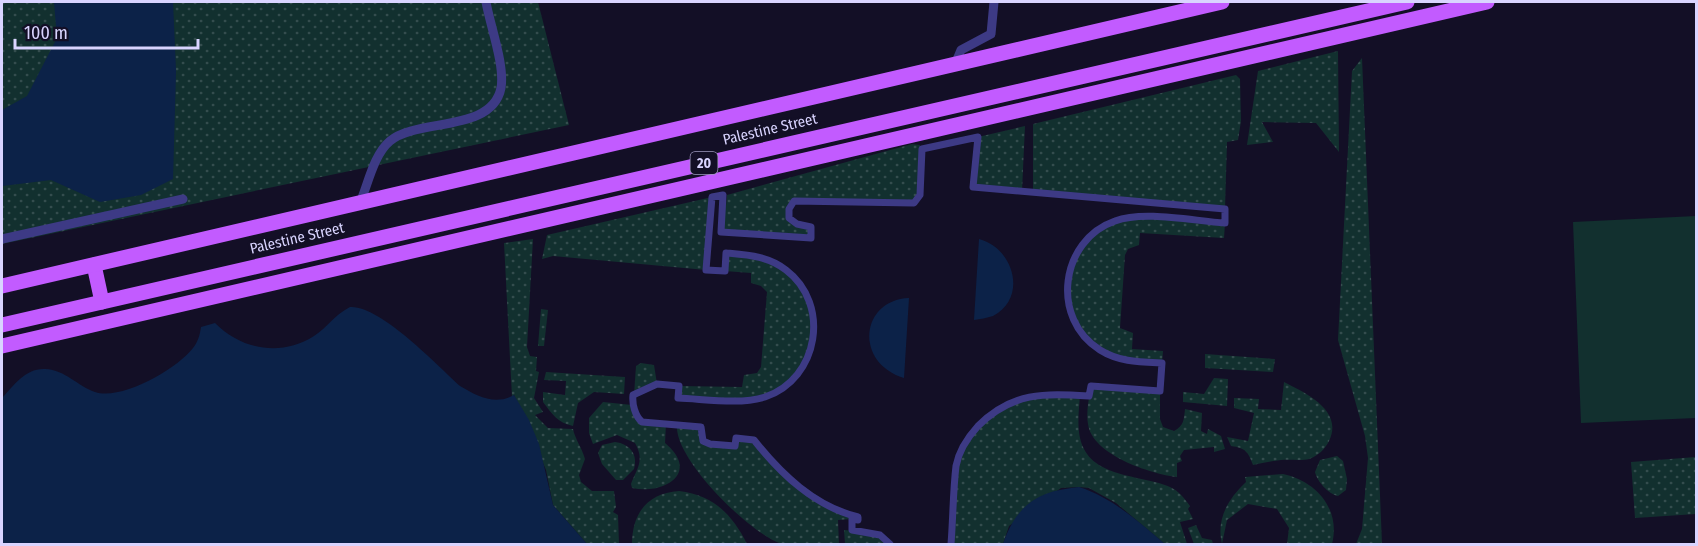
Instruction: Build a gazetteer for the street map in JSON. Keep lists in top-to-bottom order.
{
  "streets": {
    "main road": ["Palestine Street", "20"]
  },
  "scale_bar": "100 m"
}
